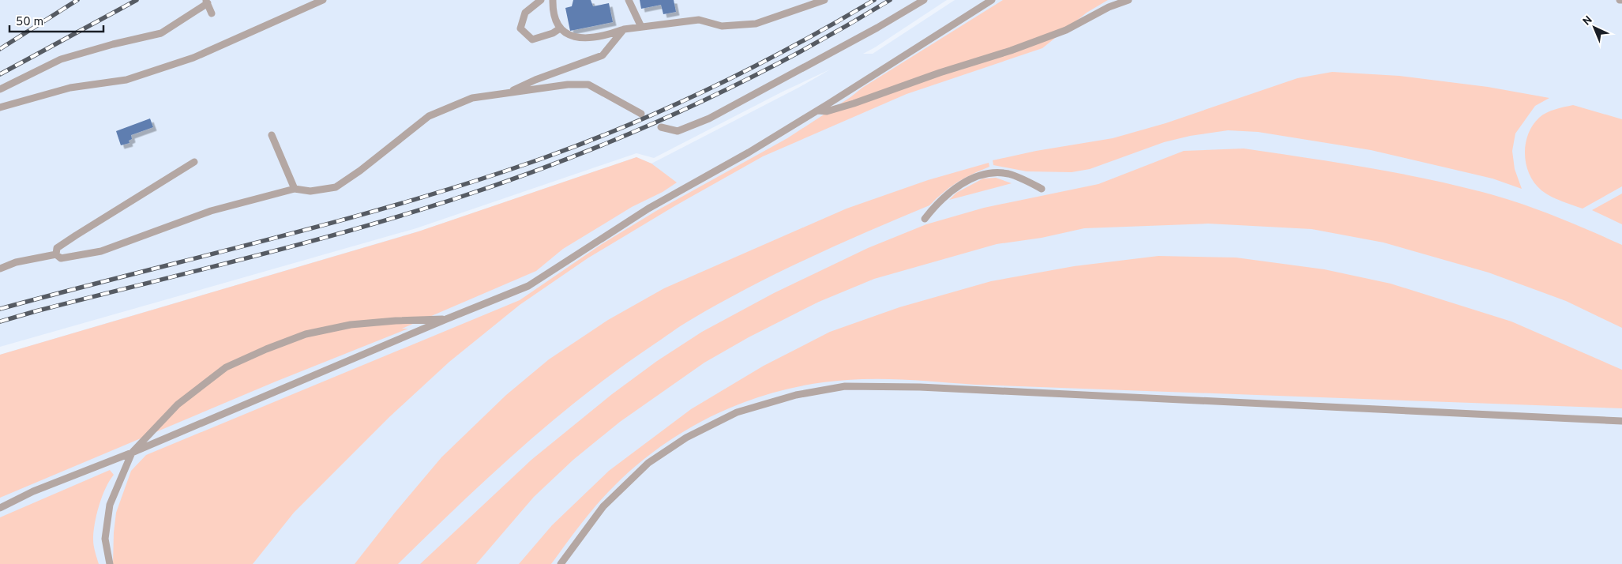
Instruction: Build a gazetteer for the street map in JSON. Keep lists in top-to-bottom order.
{
  "scale_bar": "50 m",
  "north": "top left"
}
